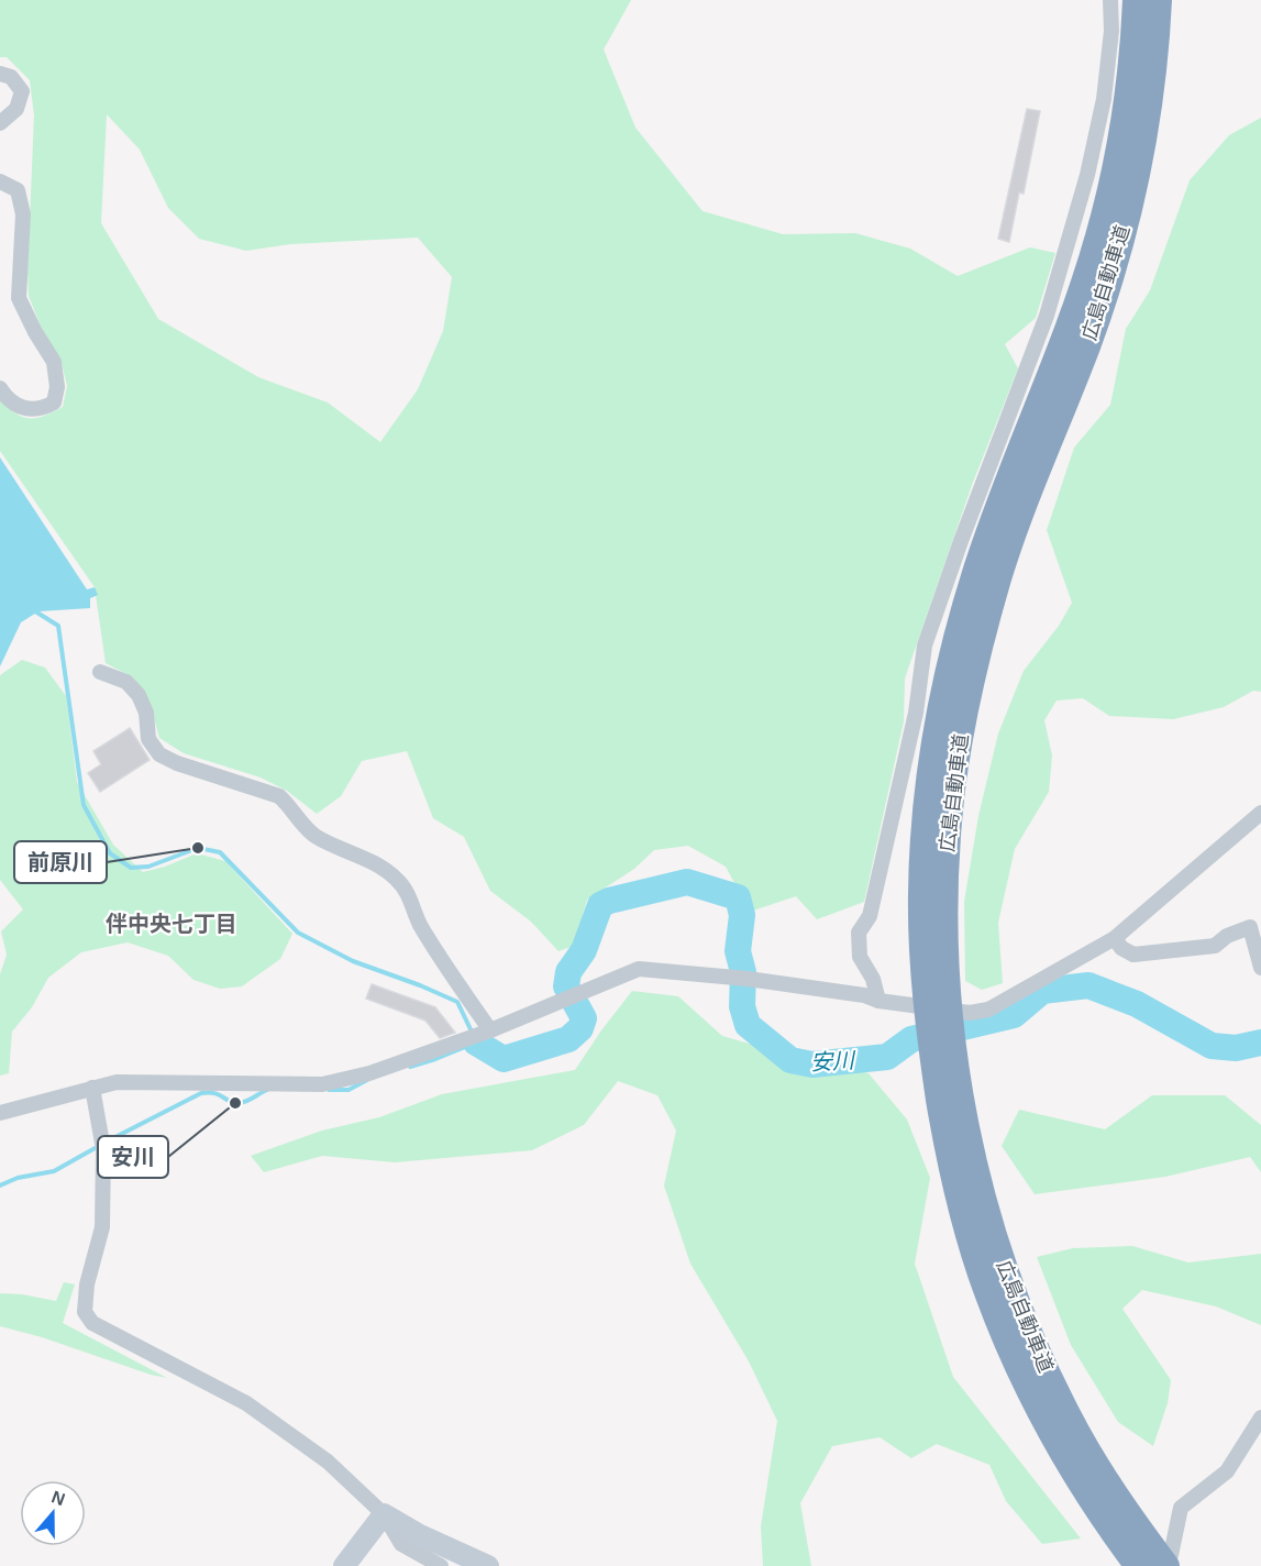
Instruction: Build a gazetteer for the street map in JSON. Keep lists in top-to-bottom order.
{
  "streets": {
    "highway": ["広島自動車道"]
  },
  "districts": ["伴中央七丁目"],
  "water": ["安川"],
  "places": ["前原川", "安川"],
  "north": "top"
}
